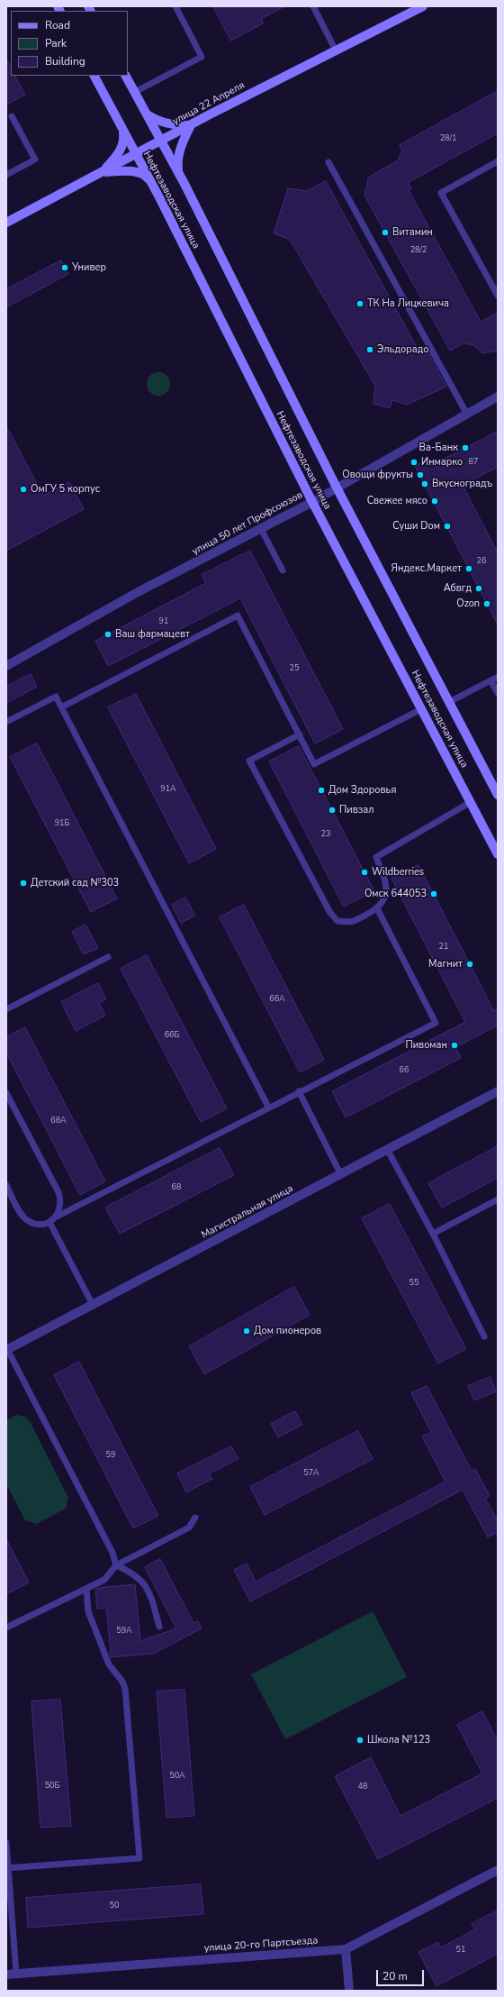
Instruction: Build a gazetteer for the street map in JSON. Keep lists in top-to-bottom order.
{
  "streets": {
    "main road": ["улица 22 Апреля", "Нефтезаводская улица"],
    "street": ["улица 50 лет Профсоюзов", "Магистральная улица", "улица 20-го Партсъезда"]
  },
  "crossings": [
    ["улица 22 Апреля", "Нефтезаводская улица"],
    ["Нефтезаводская улица", "улица 50 лет Профсоюзов"]
  ],
  "places": [
    "Витамин",
    "Универ",
    "ТК На Лицкевича",
    "Эльдорадо",
    "Ва-Банк",
    "Инмарко",
    "Овощи фрукты",
    "Вкусноградъ",
    "ОмГУ 5 корпус",
    "Свежее мясо",
    "Суши Dом",
    "Яндекс.Маркет",
    "Абвгд",
    "Ozon",
    "Ваш фармацевт",
    "Дом Здоровья",
    "Пивзал",
    "Wildberries",
    "Детский сад №303",
    "Омск 644053",
    "Магнит",
    "Пивоман",
    "Дом пионеров",
    "Школа №123"
  ],
  "house_numbers": [
    "28/1",
    "28/2",
    "87",
    "26",
    "91",
    "25",
    "91А",
    "91Б",
    "23",
    "21",
    "66А",
    "66Б",
    "66",
    "68А",
    "68",
    "55",
    "59",
    "57А",
    "59А",
    "50А",
    "50Б",
    "48",
    "50",
    "51"
  ],
  "legend": ["Road", "Park", "Building"],
  "scale_bar": "20 m"
}
